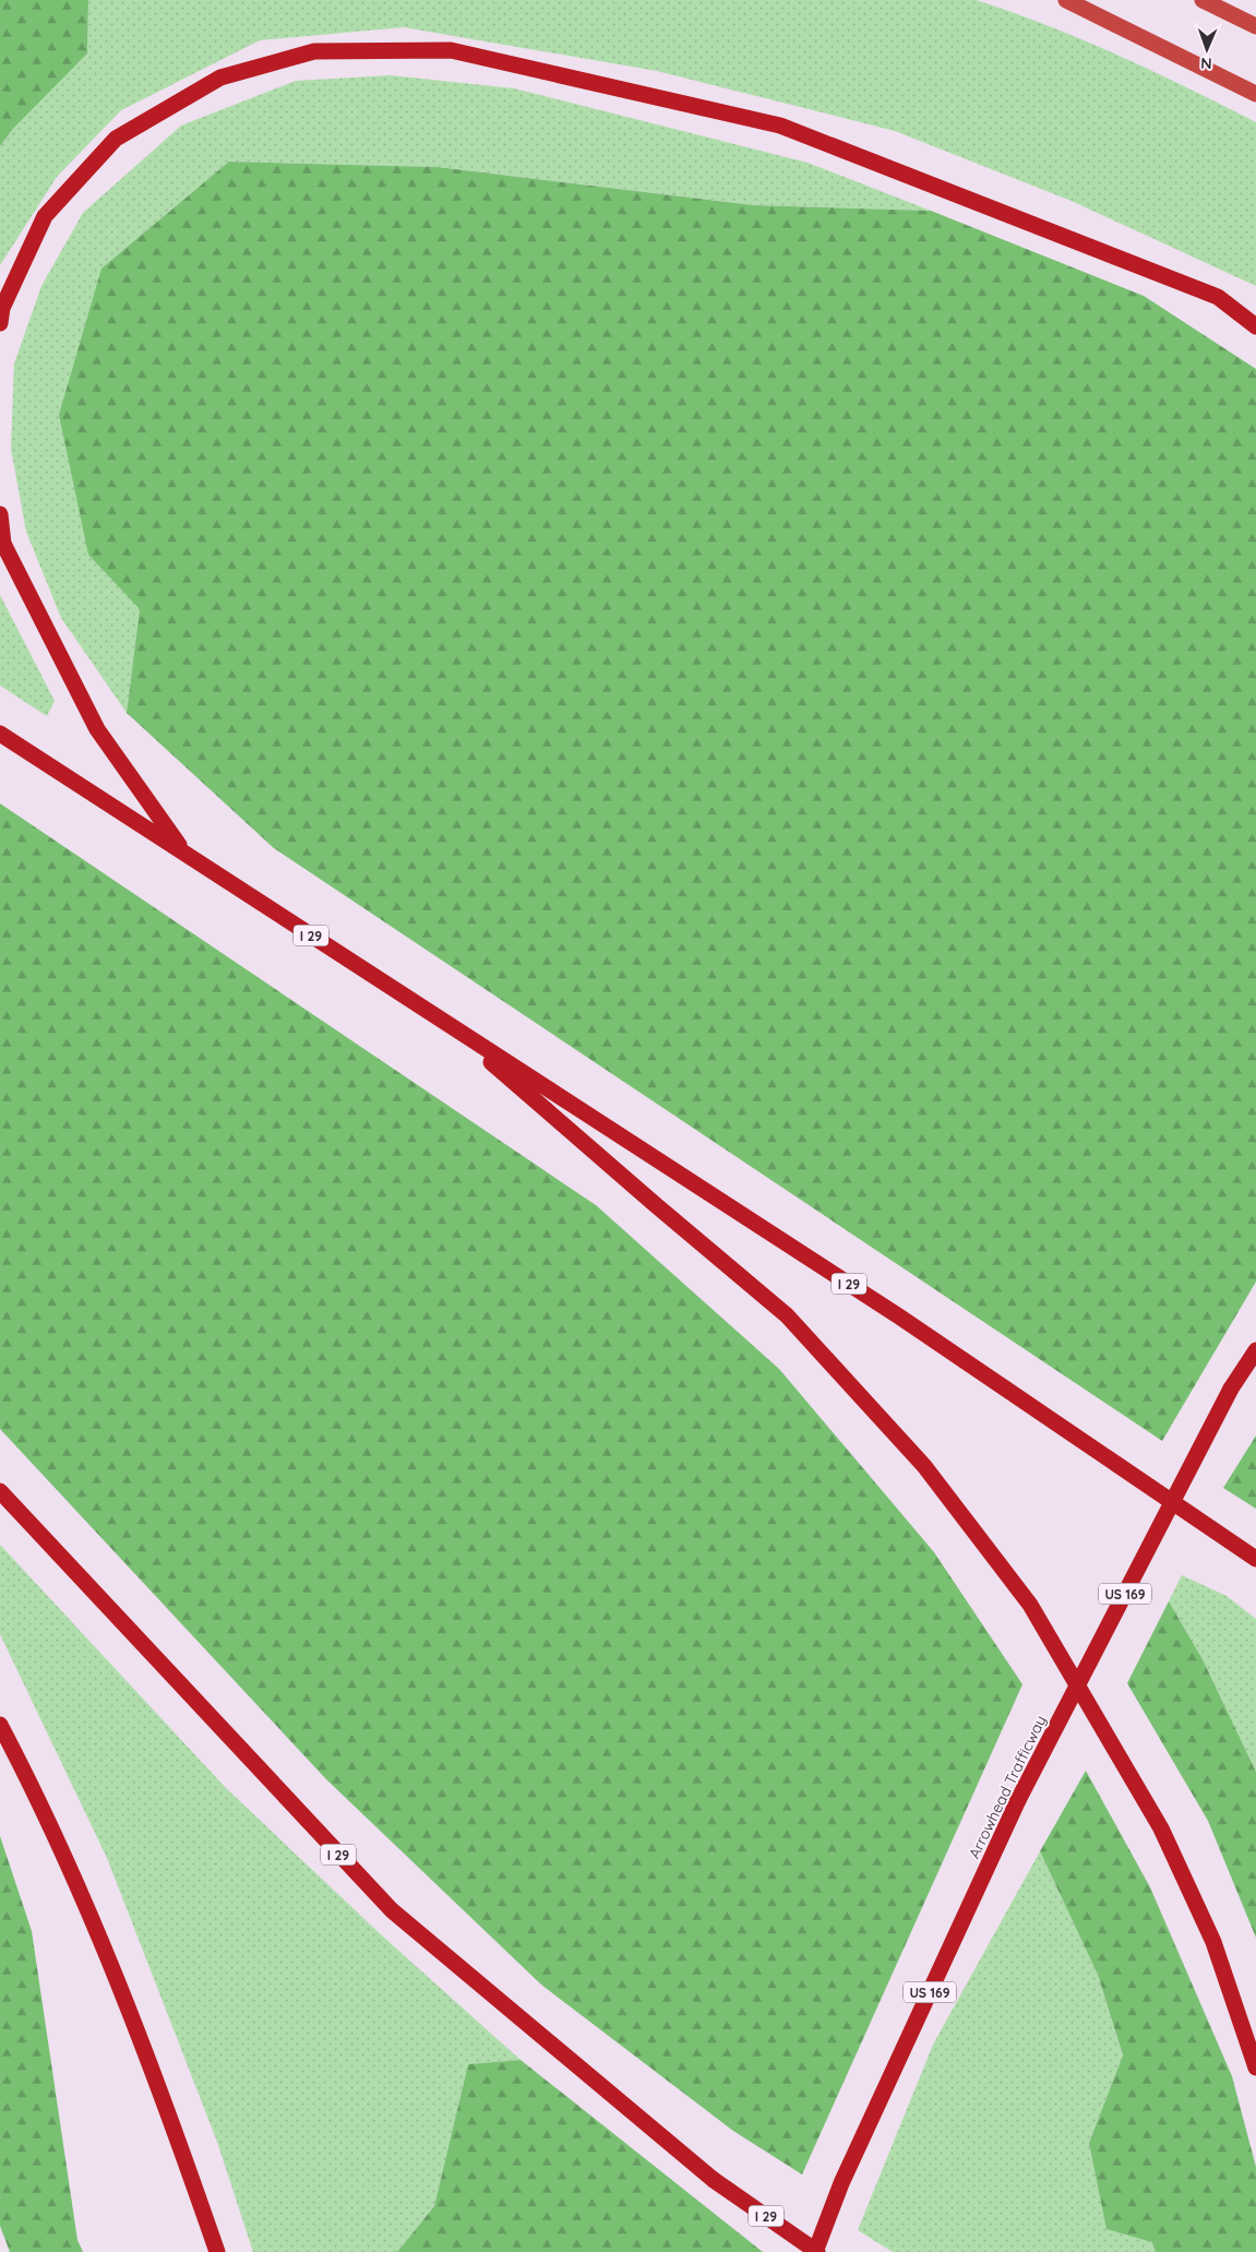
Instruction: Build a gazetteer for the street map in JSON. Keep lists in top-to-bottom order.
{
  "streets": {
    "highway": ["I 29", "US 169", "Arrowhead Trafficway"]
  },
  "crossings": [
    ["I 29", "Arrowhead Trafficway"]
  ],
  "north": "bottom"
}
